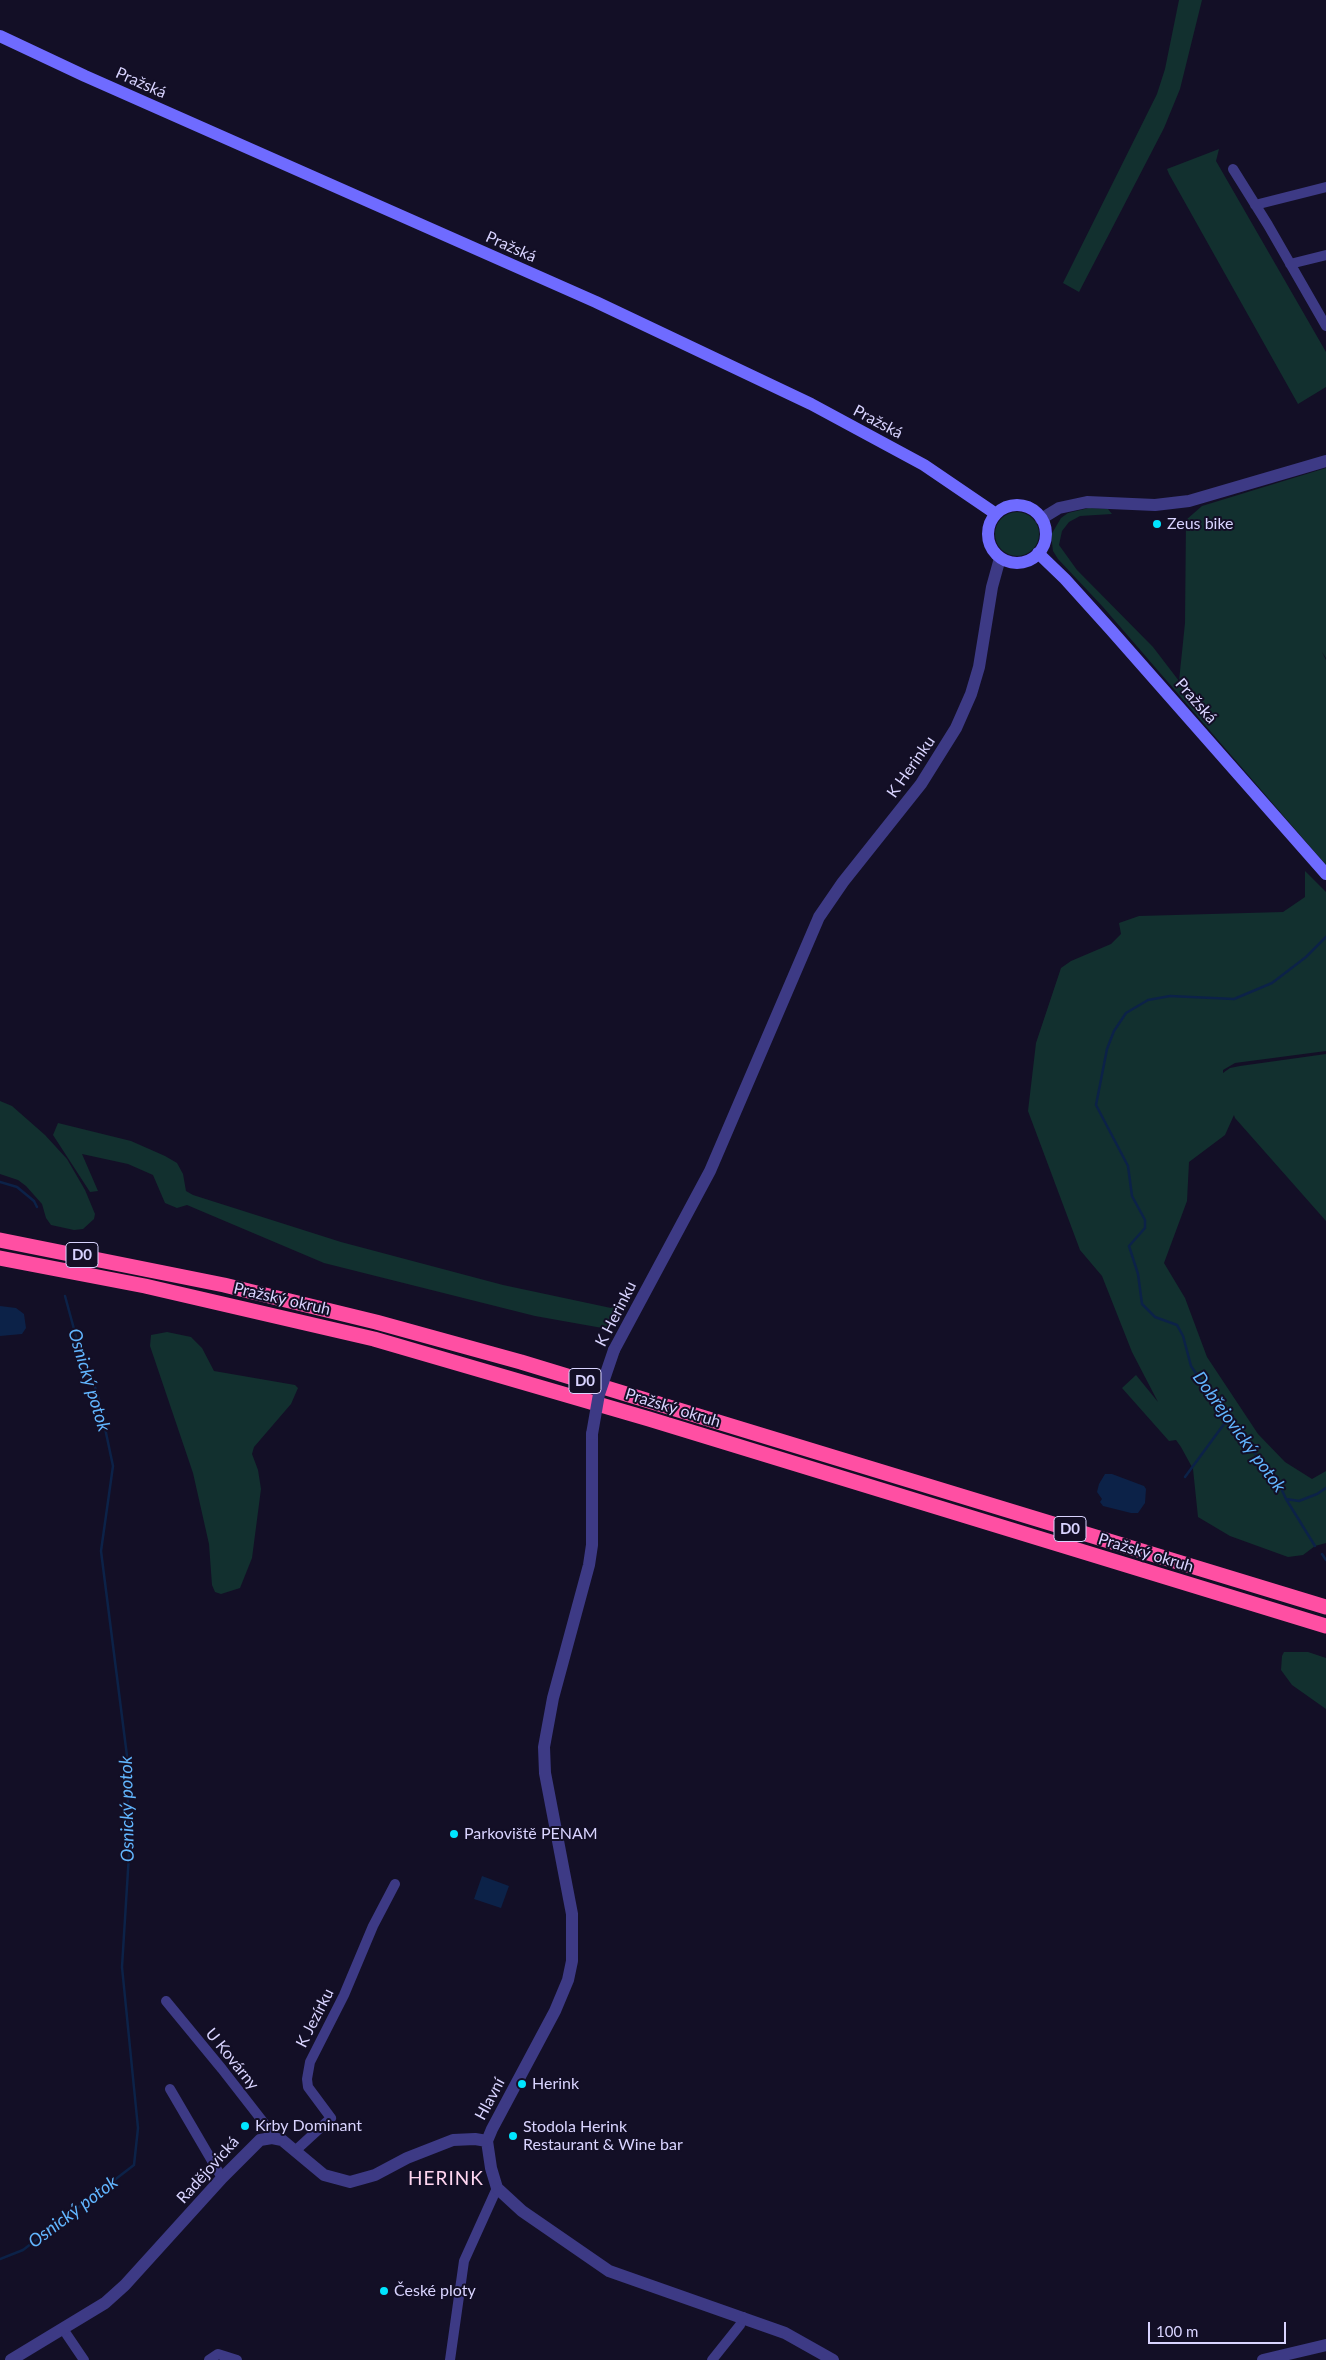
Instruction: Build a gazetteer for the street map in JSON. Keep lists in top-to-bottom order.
{
  "streets": {
    "highway": ["D0", "Pražský okruh"],
    "main road": ["Pražská"],
    "street": [
      "K Herinku",
      "K Jezírku",
      "U Kovárny",
      "Hlavní",
      "Radějovická"
    ]
  },
  "crossings": [
    ["Pražská", "K Herinku"],
    ["K Herinku", "Hlavní"],
    ["U Kovárny", "Radějovická"]
  ],
  "districts": ["HERINK"],
  "water": ["Osnický potok", "Dobřejovický potok"],
  "places": [
    "Zeus bike",
    "Parkoviště PENAM",
    "Herink",
    "Krby Dominant",
    "Stodola Herink Restaurant & Wine bar",
    "České ploty"
  ],
  "scale_bar": "100 m"
}
